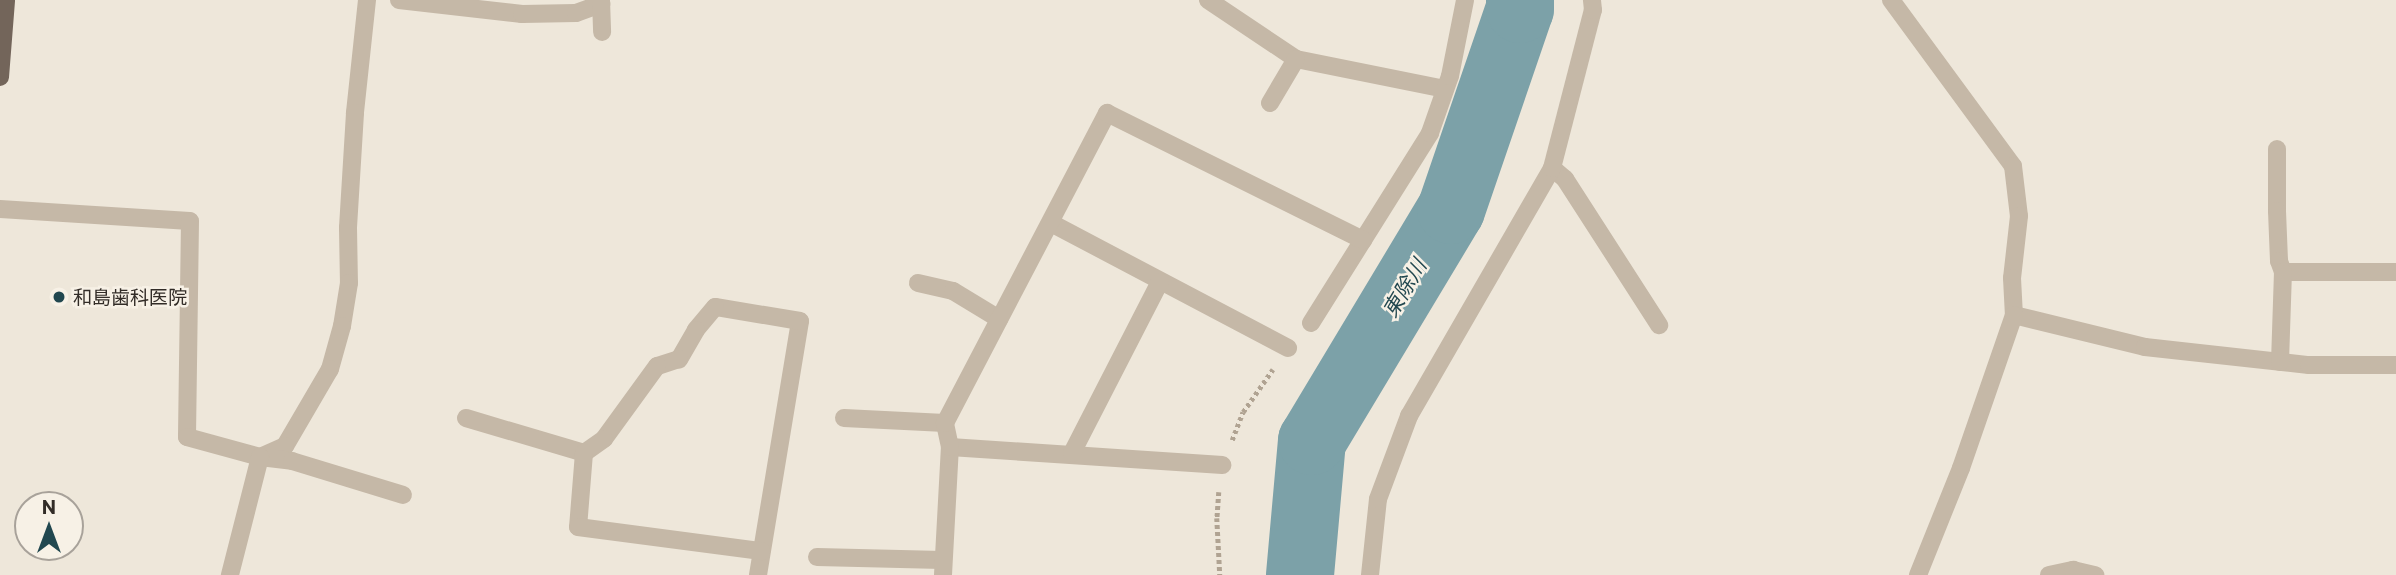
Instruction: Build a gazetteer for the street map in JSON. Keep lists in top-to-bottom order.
{
  "water": ["東除川"],
  "places": ["和島歯科医院"],
  "north": "top"
}
